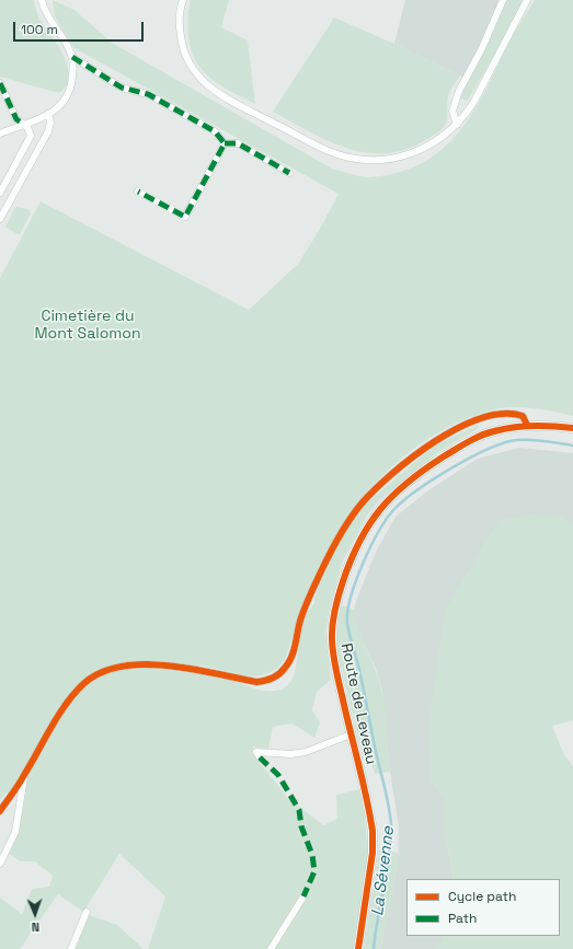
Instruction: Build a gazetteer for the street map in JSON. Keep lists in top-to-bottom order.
{
  "streets": {
    "street": ["Route de Leveau"]
  },
  "water": ["La Sévenne"],
  "parks": ["Cimetière du Mont Salomon"],
  "legend": ["Cycle path", "Path"],
  "scale_bar": "100 m",
  "north": "bottom"
}
